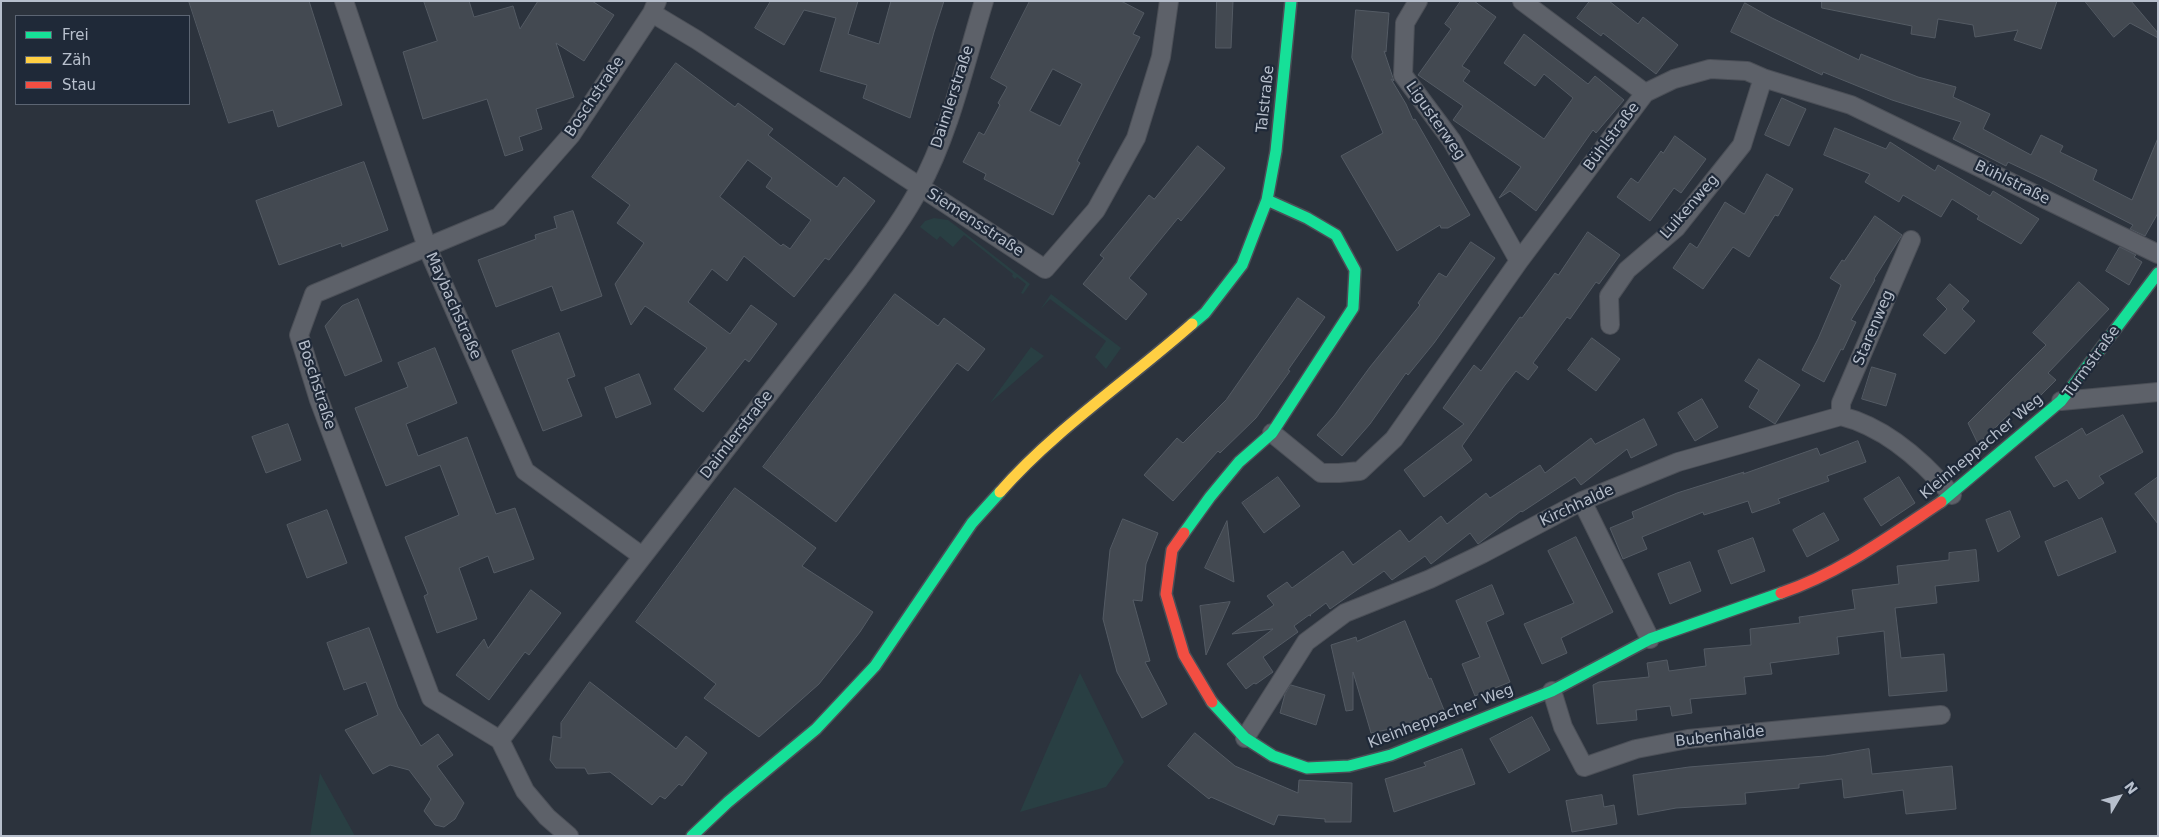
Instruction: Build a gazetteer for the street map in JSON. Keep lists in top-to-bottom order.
{
  "streets": {
    "street": [
      "Boschstraße",
      "Daimlerstraße",
      "Talstraße",
      "Ligusterweg",
      "Bühlstraße",
      "Luikenweg",
      "Siemensstraße",
      "Maybachstraße",
      "Starenweg",
      "Turmstraße",
      "Kleinheppacher Weg",
      "Kirchhalde",
      "Bubenhalde"
    ]
  },
  "crossings": [
    ["Boschstraße", "Daimlerstraße"],
    ["Boschstraße", "Siemensstraße"],
    ["Boschstraße", "Maybachstraße"],
    ["Daimlerstraße", "Siemensstraße"],
    ["Daimlerstraße", "Maybachstraße"],
    ["Talstraße", "Kleinheppacher Weg"],
    ["Ligusterweg", "Bühlstraße"],
    ["Bühlstraße", "Luikenweg"],
    ["Bühlstraße", "Kleinheppacher Weg"],
    ["Starenweg", "Kirchhalde"],
    ["Turmstraße", "Kleinheppacher Weg"],
    ["Kleinheppacher Weg", "Kirchhalde"],
    ["Kleinheppacher Weg", "Bubenhalde"]
  ],
  "legend": ["Frei", "Zäh", "Stau"],
  "north": "top right"
}
